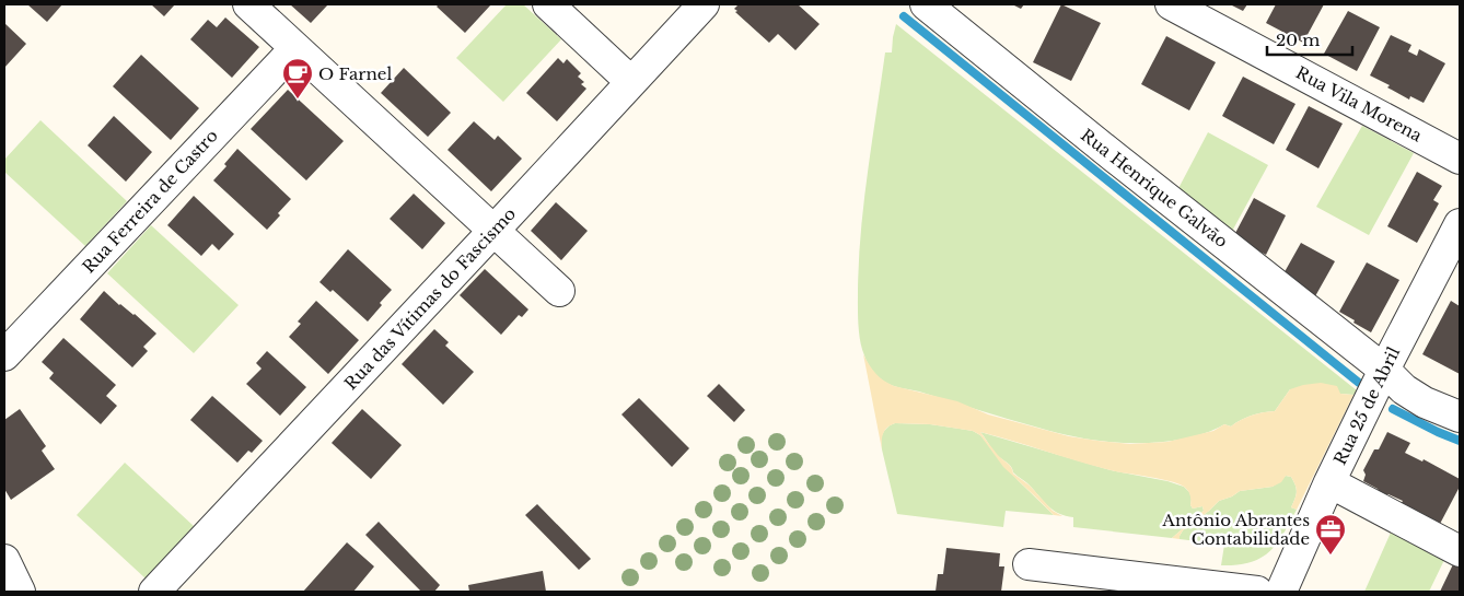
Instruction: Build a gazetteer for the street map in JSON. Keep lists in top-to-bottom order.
{
  "streets": {
    "street": [
      "Rua Vila Morena",
      "Rua Henrique Galvão",
      "Rua Ferreira de Castro",
      "Rua das Vítimas do Fascismo",
      "Rua 25 de Abril"
    ]
  },
  "crossings": [
    ["Rua Henrique Galvão", "Rua 25 de Abril"]
  ],
  "places": {
    "cafe": ["O Farnel"],
    "office": ["Antônio Abrantes Contabilidade"]
  },
  "scale_bar": "20 m"
}
